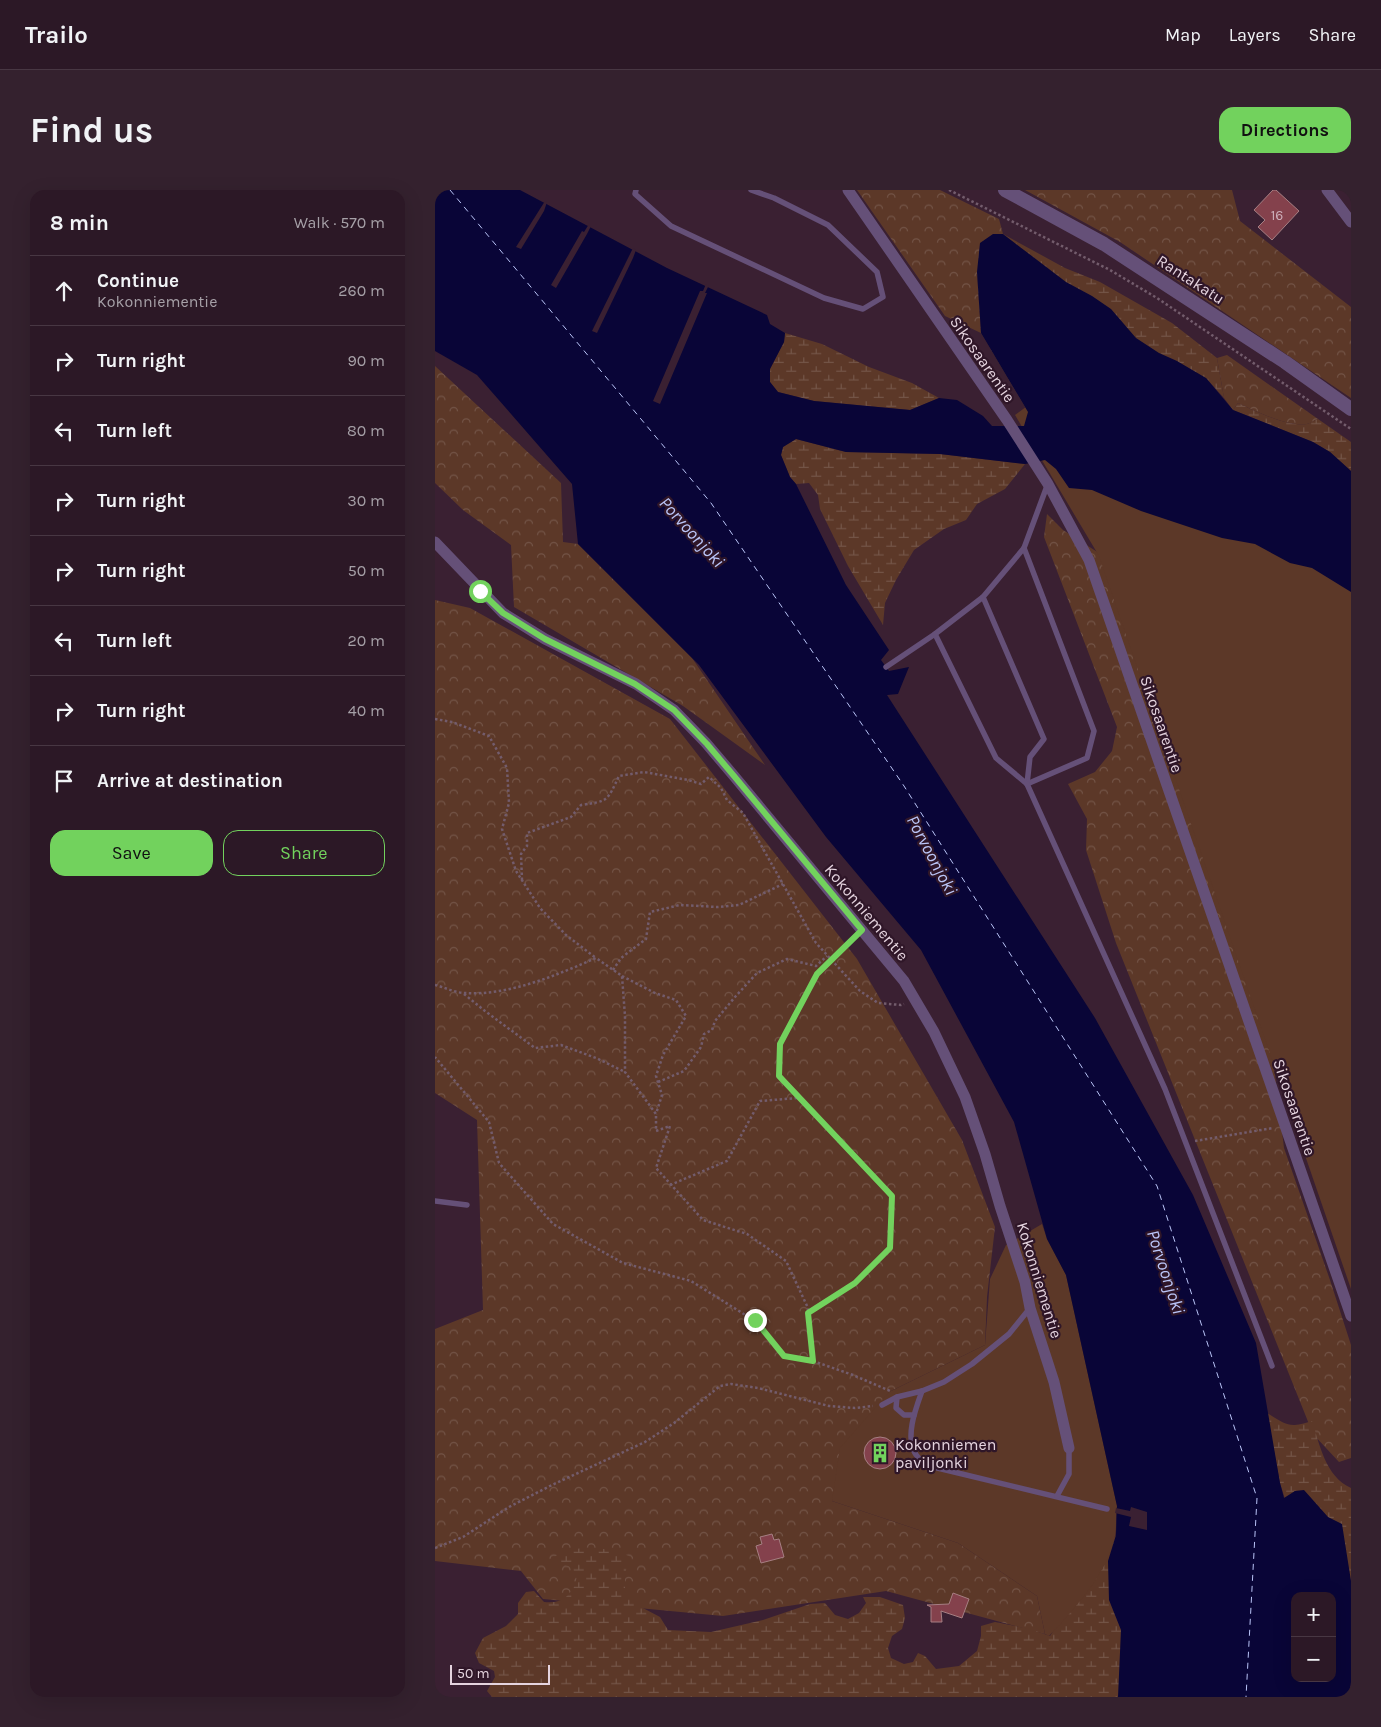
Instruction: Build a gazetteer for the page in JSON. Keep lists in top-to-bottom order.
{
  "streets": {
    "street": ["Rantakatu", "Sikosaarentie", "Kokonniementie"]
  },
  "water": ["Porvoonjoki"],
  "places": {
    "building": ["Kokonniemen paviljonki"]
  },
  "house_numbers": ["16"],
  "scale_bar": "50 m",
  "page": {
    "header": "Trailo",
    "nav": ["Map", "Layers", "Share"],
    "buttons": [
      "Directions",
      ["Save", "Share"]
    ],
    "title": "Find us",
    "heading": ["8 min", "Walk · 570 m"],
    "list": [
      ["Continue", "Kokonniementie", "260 m"],
      ["Turn right", "90 m"],
      ["Turn left", "80 m"],
      ["Turn right", "30 m"],
      ["Turn right", "50 m"],
      ["Turn left", "20 m"],
      ["Turn right", "40 m"],
      "Arrive at destination"
    ],
    "map_buttons": ["+", "−"],
    "scale": "50 m"
  }
}
